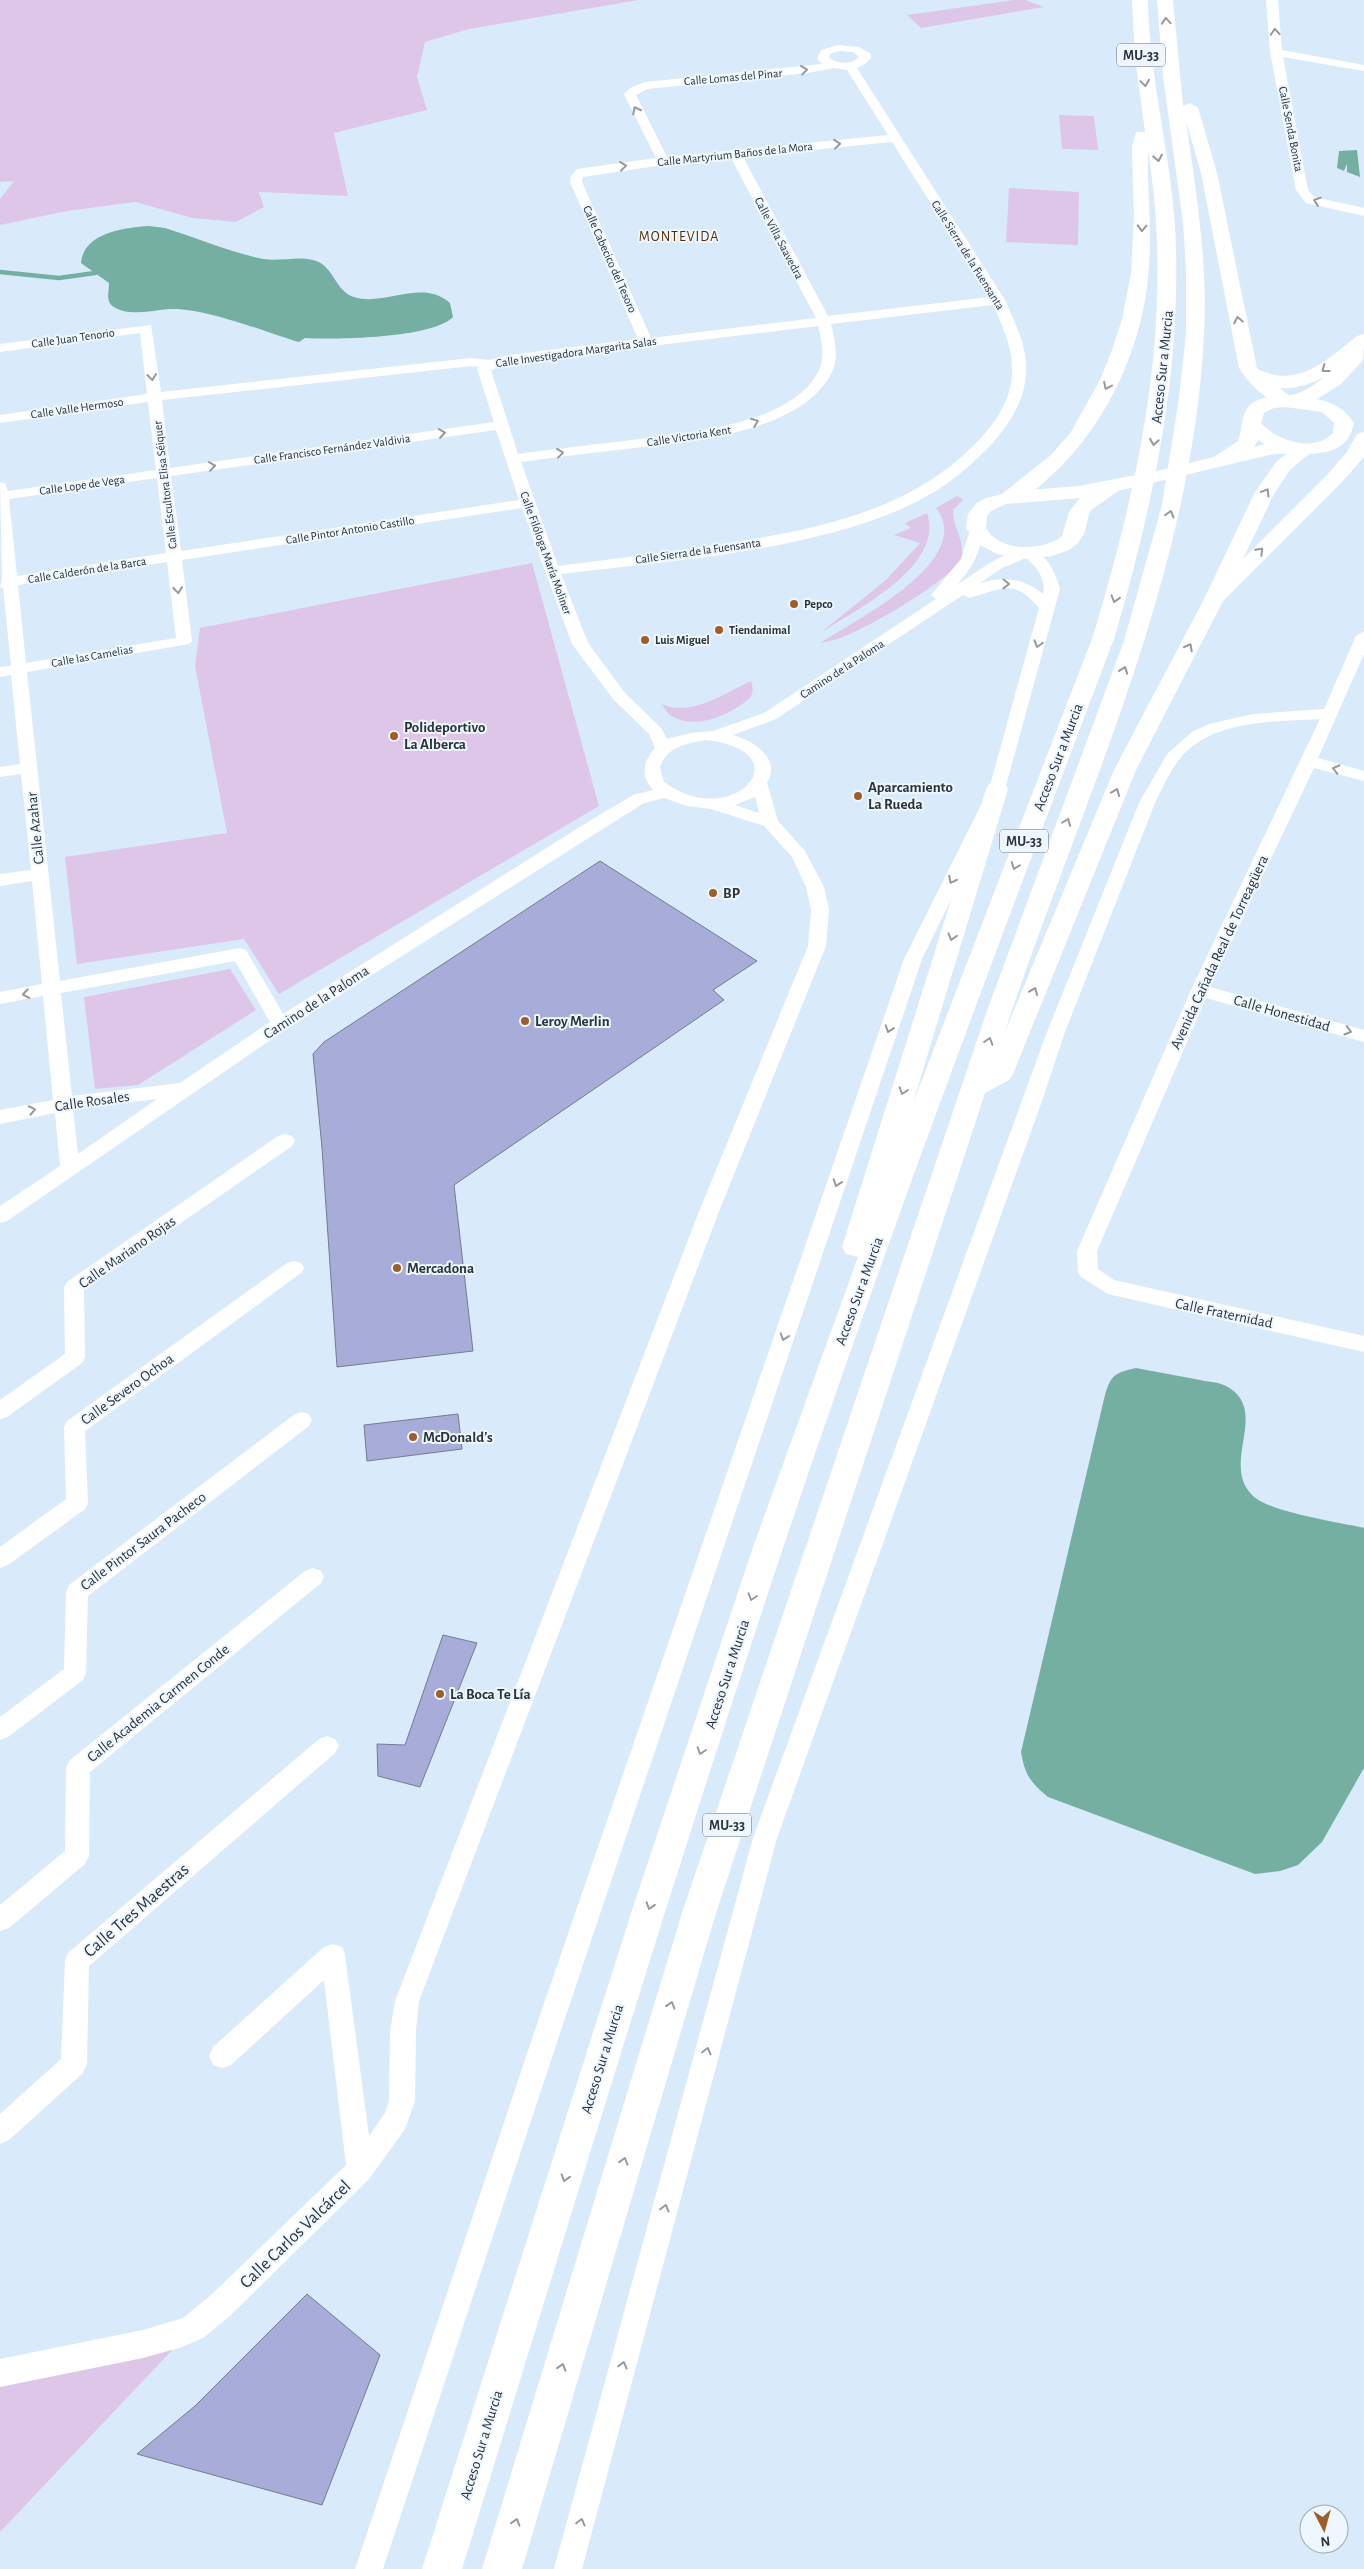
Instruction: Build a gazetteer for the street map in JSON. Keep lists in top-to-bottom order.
{
  "streets": {
    "main road": ["MU-33", "Acceso Sur a Murcia"],
    "street": [
      "Calle Lomas del Pinar",
      "Calle Senda Bonita",
      "Calle Martyrium Baños de la Mora",
      "Calle Villa Saavedra",
      "Calle Sierra de la Fuensanta",
      "Calle Cabecico del Tesoro",
      "Calle Juan Tenorio",
      "Calle Investigadora Margarita Salas",
      "Calle Valle Hermoso",
      "Calle Victoria Kent",
      "Calle Francisco Fernández Valdivia",
      "Calle Lope de Vega",
      "Calle Escultora Elisa Séiquer",
      "Calle Pintor Antonio Castillo",
      "Calle Filóloga María Moliner",
      "Calle Calderón de la Barca",
      "Calle las Camelias",
      "Camino de la Paloma",
      "Calle Azahar",
      "Avenida Cañada Real de Torreagüera",
      "Calle Honestidad",
      "Calle Rosales",
      "Calle Mariano Rojas",
      "Calle Fraternidad",
      "Calle Severo Ochoa",
      "Calle Pintor Saura Pacheco",
      "Calle Academia Carmen Conde",
      "Calle Tres Maestras",
      "Calle Carlos Valcárcel"
    ]
  },
  "crossings": [
    ["Calle Lomas del Pinar", "Calle Martyrium Baños de la Mora"],
    ["Calle Lomas del Pinar", "Calle Sierra de la Fuensanta"],
    ["Calle Martyrium Baños de la Mora", "Calle Villa Saavedra"],
    ["Calle Martyrium Baños de la Mora", "Calle Sierra de la Fuensanta"],
    ["Calle Martyrium Baños de la Mora", "Calle Cabecico del Tesoro"],
    ["Calle Villa Saavedra", "Calle Investigadora Margarita Salas"],
    ["Calle Villa Saavedra", "Calle Victoria Kent"],
    ["Calle Sierra de la Fuensanta", "Calle Investigadora Margarita Salas"],
    ["Calle Sierra de la Fuensanta", "Calle Filóloga María Moliner"],
    ["Calle Cabecico del Tesoro", "Calle Investigadora Margarita Salas"],
    ["Calle Juan Tenorio", "Calle Escultora Elisa Séiquer"],
    ["Calle Investigadora Margarita Salas", "Calle Valle Hermoso"],
    ["Calle Investigadora Margarita Salas", "Calle Victoria Kent"],
    ["Calle Investigadora Margarita Salas", "Calle Escultora Elisa Séiquer"],
    ["Calle Investigadora Margarita Salas", "Calle Filóloga María Moliner"],
    ["Calle Valle Hermoso", "Calle Escultora Elisa Séiquer"],
    ["Calle Victoria Kent", "Calle Filóloga María Moliner"],
    ["Calle Francisco Fernández Valdivia", "Calle Lope de Vega"],
    ["Calle Francisco Fernández Valdivia", "Calle Escultora Elisa Séiquer"],
    ["Calle Francisco Fernández Valdivia", "Calle Filóloga María Moliner"],
    ["Calle Lope de Vega", "Calle Escultora Elisa Séiquer"],
    ["Calle Lope de Vega", "Calle Azahar"],
    ["Calle Escultora Elisa Séiquer", "Calle Pintor Antonio Castillo"],
    ["Calle Escultora Elisa Séiquer", "Calle Calderón de la Barca"],
    ["Calle Escultora Elisa Séiquer", "Calle las Camelias"],
    ["Calle Pintor Antonio Castillo", "Calle Filóloga María Moliner"],
    ["Calle Pintor Antonio Castillo", "Calle Calderón de la Barca"],
    ["Calle Filóloga María Moliner", "Camino de la Paloma"],
    ["Calle Calderón de la Barca", "Calle Azahar"],
    ["Calle las Camelias", "Calle Azahar"],
    ["Camino de la Paloma", "Calle Azahar"],
    ["Camino de la Paloma", "Calle Rosales"],
    ["Calle Azahar", "Calle Rosales"],
    ["Avenida Cañada Real de Torreagüera", "Calle Honestidad"],
    ["Avenida Cañada Real de Torreagüera", "Calle Fraternidad"]
  ],
  "one_way": [
    "Calle Senda Bonita",
    "Calle Martyrium Baños de la Mora",
    "Calle Victoria Kent",
    "Calle Francisco Fernández Valdivia",
    "Calle Escultora Elisa Séiquer",
    "Calle Honestidad"
  ],
  "districts": ["MONTEVIDA"],
  "places": [
    "Pepco",
    "Tiendanimal",
    "Luis Miguel",
    "Polideportivo La Alberca",
    "Aparcamiento La Rueda",
    "BP",
    "Leroy Merlin",
    "Mercadona",
    "McDonald's",
    "La Boca Te Lía"
  ],
  "north": "bottom"
}
